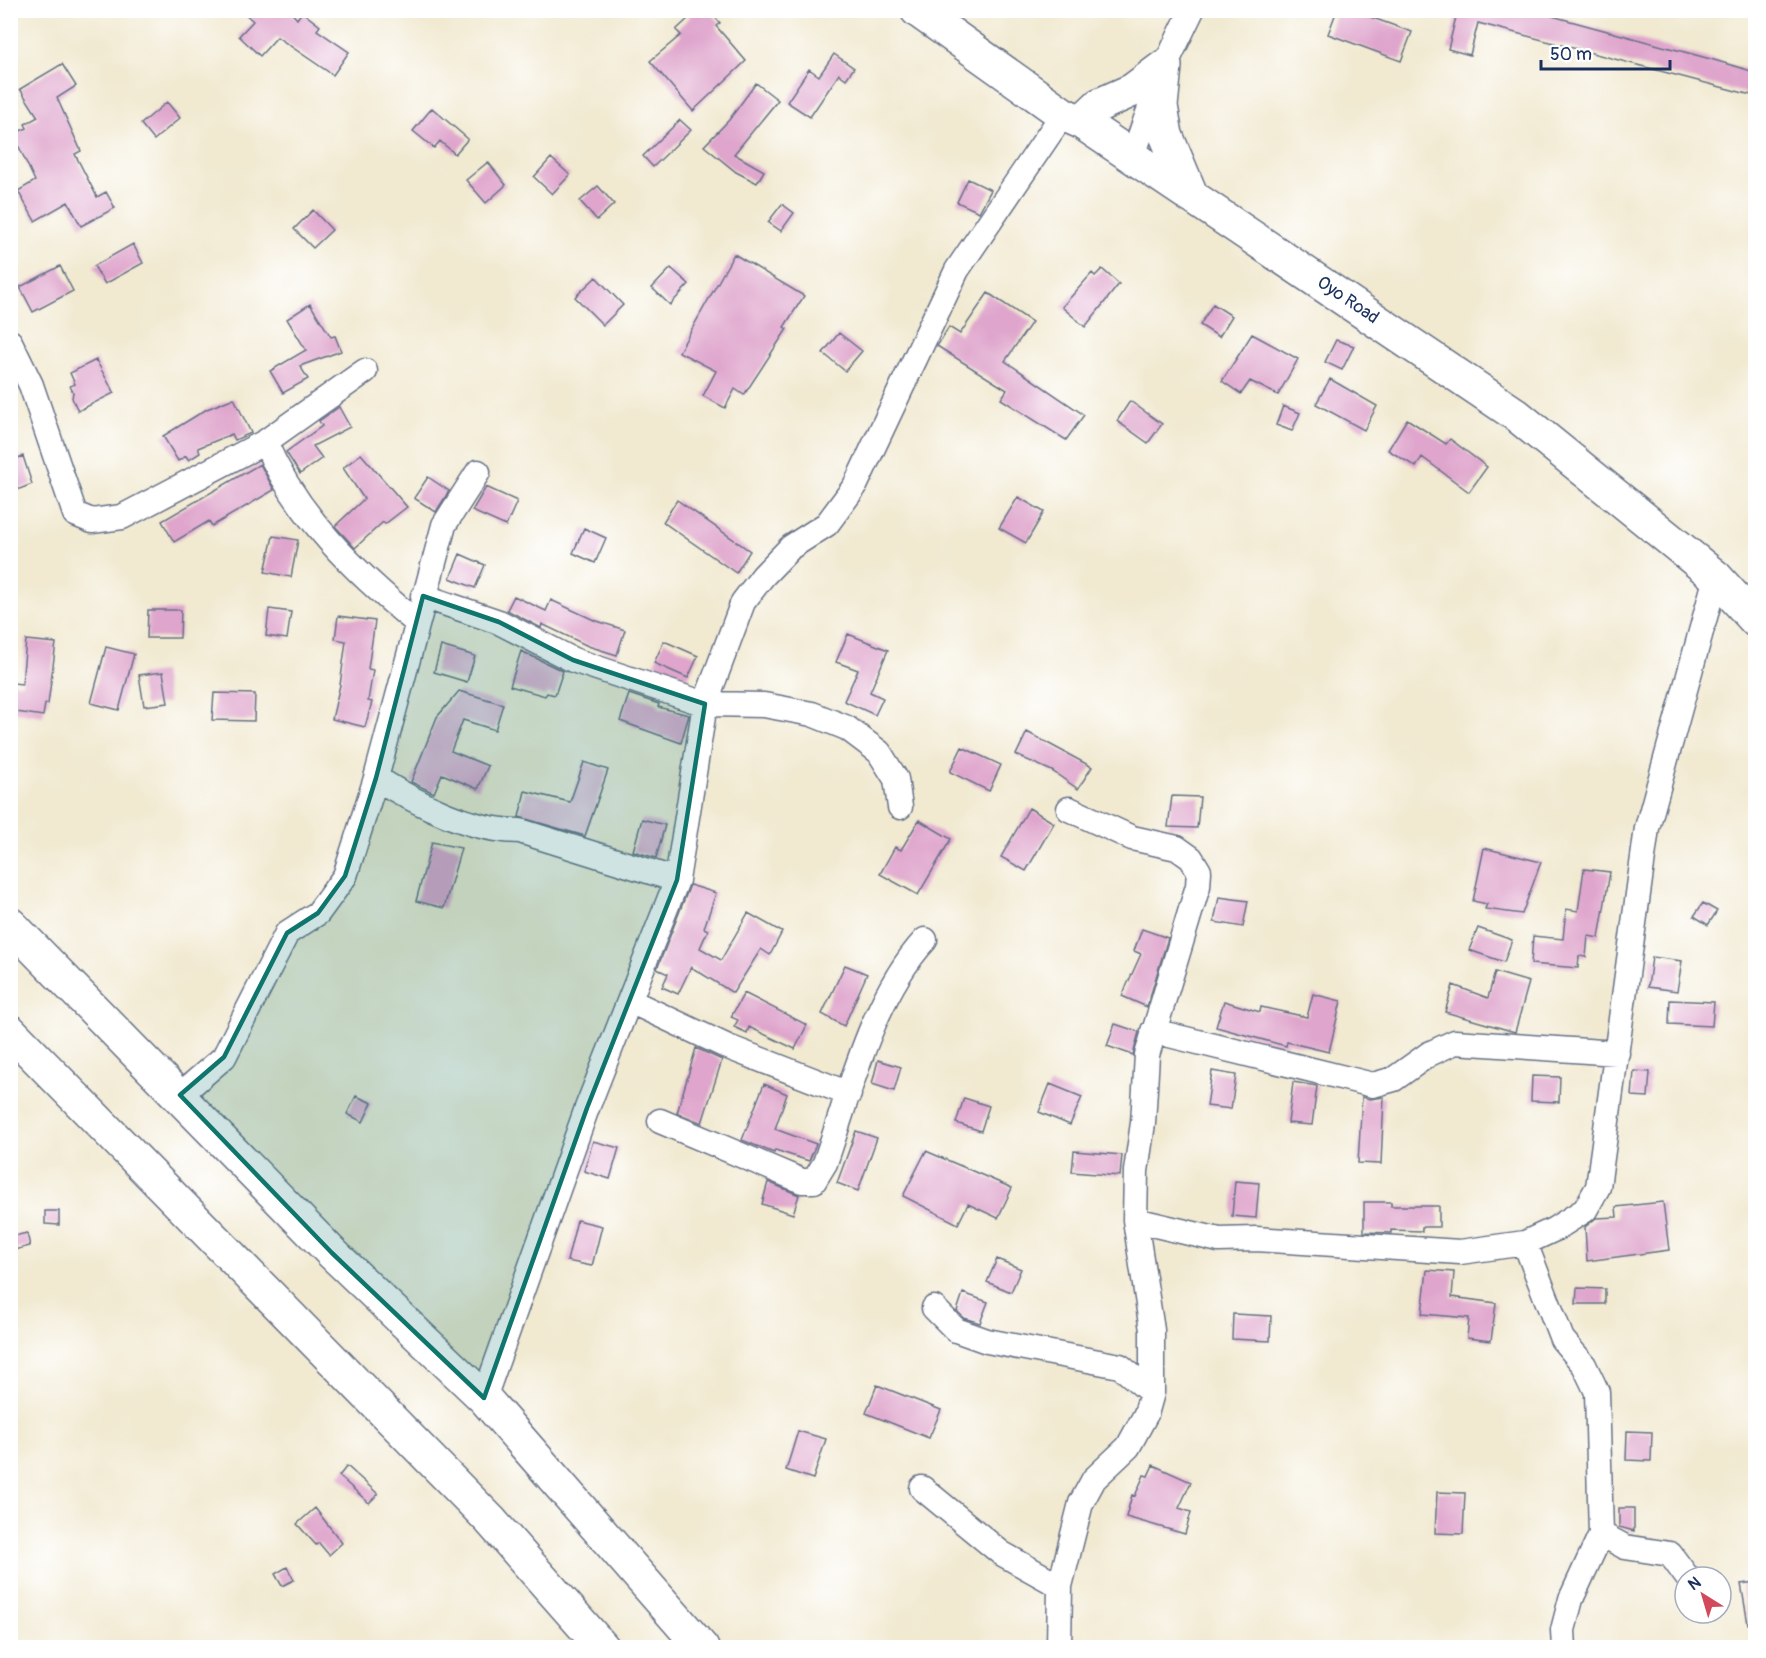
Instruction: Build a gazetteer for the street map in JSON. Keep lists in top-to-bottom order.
{
  "streets": {
    "highway": ["Oyo Road"]
  },
  "scale_bar": "50 m",
  "north": "top left"
}
